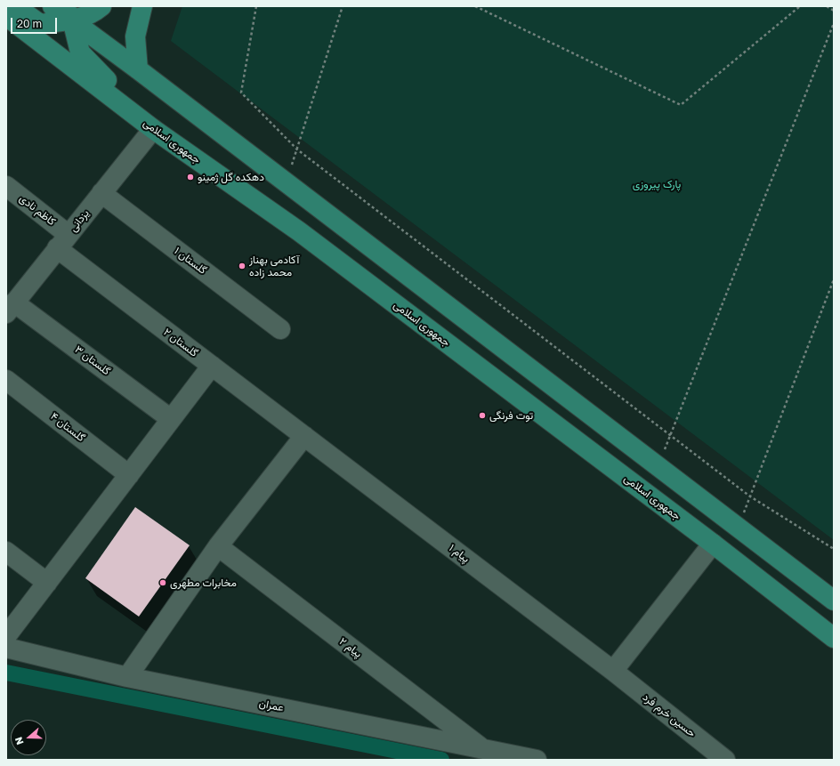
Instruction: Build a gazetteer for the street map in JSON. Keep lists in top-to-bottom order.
{
  "streets": {
    "main road": ["جمهوری اسلامی"],
    "street": [
      "کاظم نادی",
      "یزدانی",
      "گلستان ۱",
      "گلستان ۲",
      "گلستان ۳",
      "گلستان ۴",
      "پیام ۱",
      "پیام ۲",
      "عمران",
      "حسین خرم فرد"
    ]
  },
  "crossings": [
    ["جمهوری اسلامی", "یزدانی"],
    ["کاظم نادی", "یزدانی"],
    ["کاظم نادی", "گلستان ۲"],
    ["یزدانی", "گلستان ۱"],
    ["یزدانی", "گلستان ۲"],
    ["یزدانی", "گلستان ۳"],
    ["گلستان ۲", "پیام ۱"],
    ["پیام ۱", "حسین خرم فرد"],
    ["پیام ۲", "عمران"]
  ],
  "parks": ["پارک پیروزی"],
  "places": [
    "دهکده گل ژمینو",
    "آکادمی بهناز محمد زاده",
    "توت فرنگی",
    "مخابرات مطهری"
  ],
  "scale_bar": "20 m",
  "north": "left"
}
